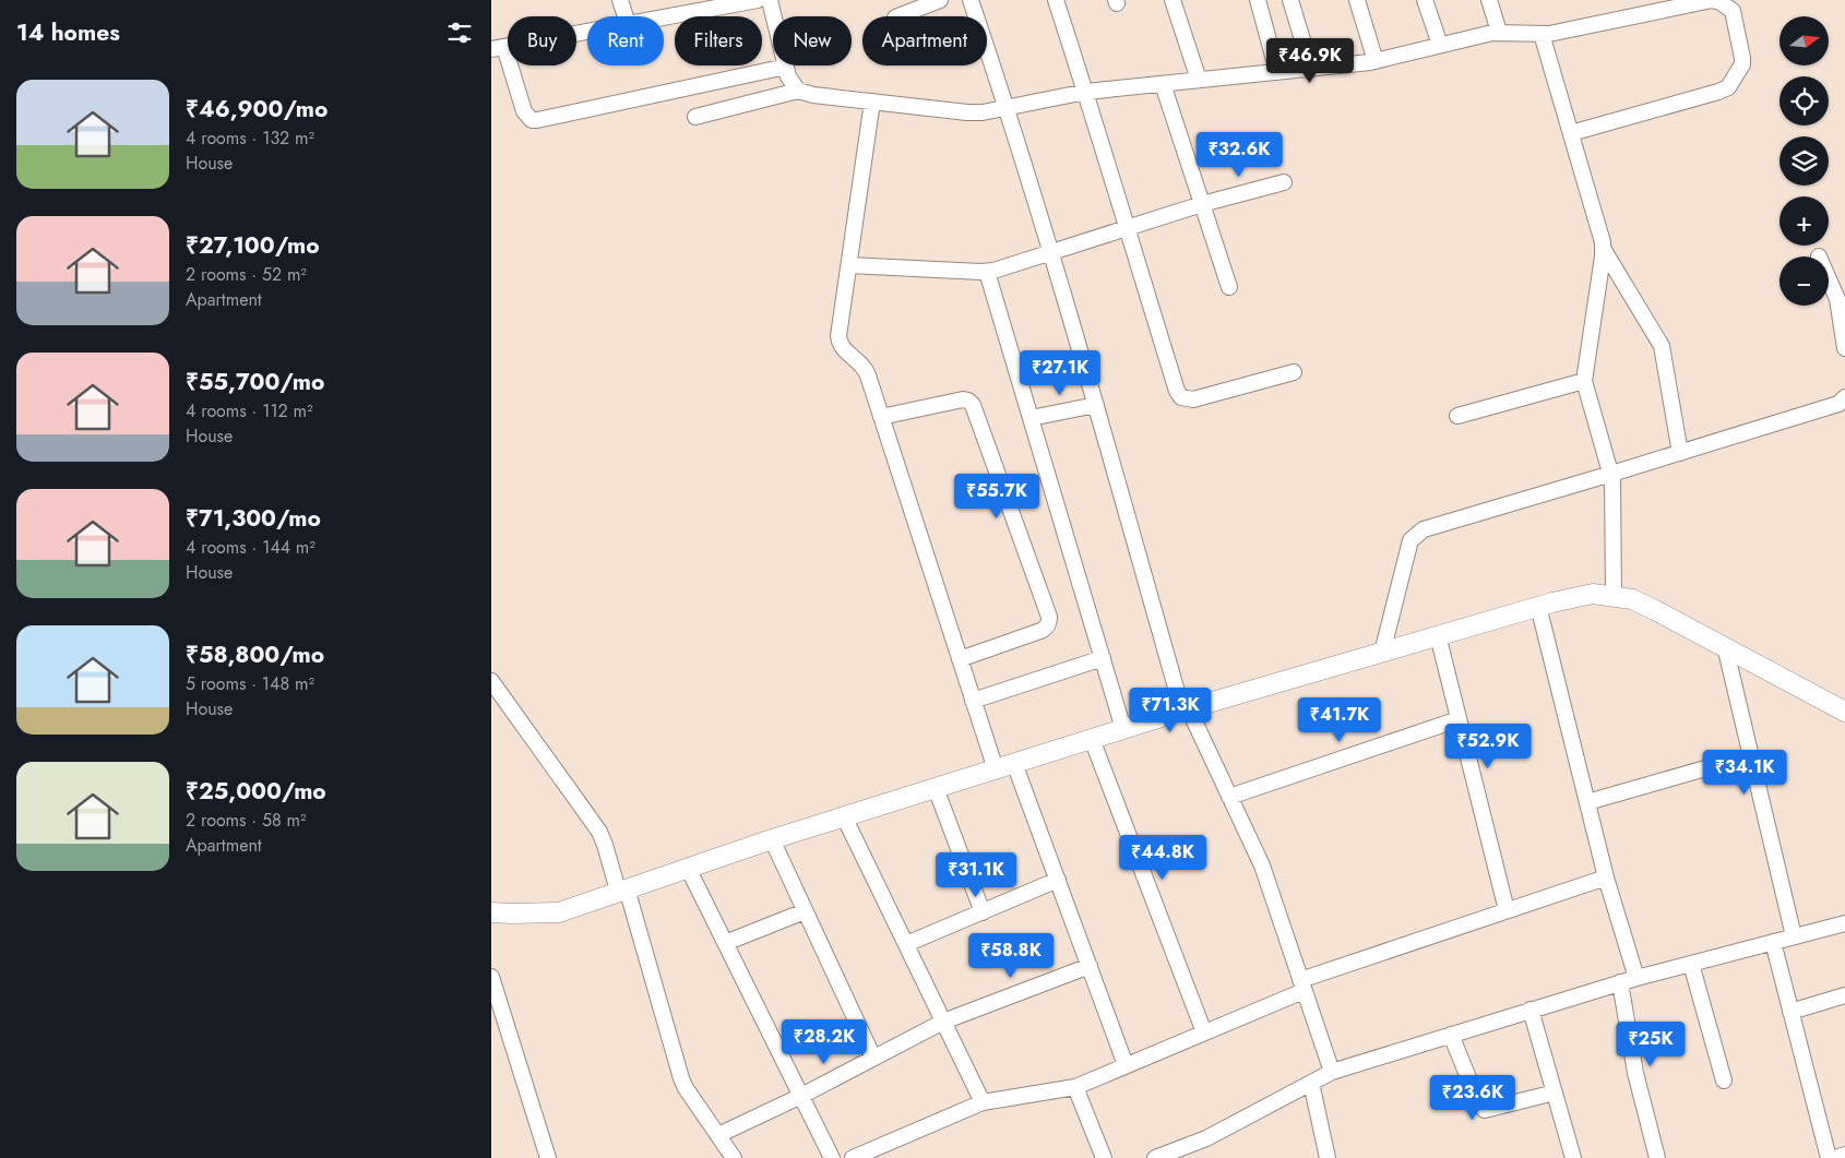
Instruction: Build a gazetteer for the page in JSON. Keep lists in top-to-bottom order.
{
  "north": "right",
  "page": {
    "heading": "14 homes",
    "map_buttons": ["+", "−"],
    "chip": [
      "Buy",
      "Rent",
      "Filters",
      "New",
      "Apartment"
    ],
    "price": [
      "₹46.9K",
      "₹32.6K",
      "₹27.1K",
      "₹55.7K",
      "₹71.3K",
      "₹41.7K",
      "₹52.9K",
      "₹34.1K",
      "₹44.8K",
      "₹31.1K",
      "₹58.8K",
      "₹28.2K",
      "₹25K",
      "₹23.6K"
    ],
    "list": [
      {
        "name": "₹46,900/mo",
        "note": "4 rooms · 132 m² · House"
      },
      {
        "name": "₹27,100/mo",
        "note": "2 rooms · 52 m² · Apartment"
      },
      {
        "name": "₹55,700/mo",
        "note": "4 rooms · 112 m² · House"
      },
      {
        "name": "₹71,300/mo",
        "note": "4 rooms · 144 m² · House"
      },
      {
        "name": "₹58,800/mo",
        "note": "5 rooms · 148 m² · House"
      },
      {
        "name": "₹25,000/mo",
        "note": "2 rooms · 58 m² · Apartment"
      }
    ]
  }
}
